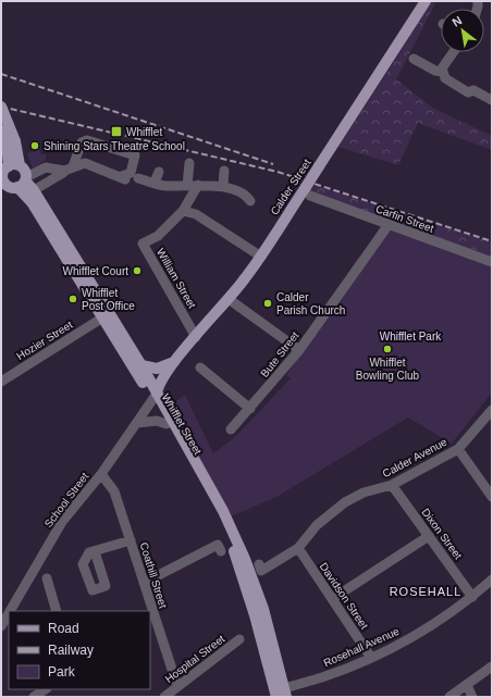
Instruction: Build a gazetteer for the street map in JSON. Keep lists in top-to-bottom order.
{
  "streets": {
    "main road": ["Calder Street", "Whifflet Street"],
    "street": [
      "Carfin Street",
      "William Street",
      "Hozier Street",
      "Bute Street",
      "Calder Avenue",
      "School Street",
      "Dixon Street",
      "Coathill Street",
      "Davidson Street",
      "Rosehall Avenue",
      "Hospital Street"
    ]
  },
  "crossings": [
    ["Calder Street", "Carfin Street"],
    ["Calder Street", "William Street"],
    ["Calder Street", "Whifflet Street"],
    ["Calder Street", "School Street"],
    ["Carfin Street", "Bute Street"],
    ["Hozier Street", "Whifflet Street"],
    ["Whifflet Street", "School Street"],
    ["Whifflet Street", "Rosehall Avenue"],
    ["Calder Avenue", "Dixon Street"],
    ["Calder Avenue", "Davidson Street"],
    ["School Street", "Coathill Street"],
    ["Dixon Street", "Rosehall Avenue"],
    ["Coathill Street", "Hospital Street"],
    ["Davidson Street", "Rosehall Avenue"]
  ],
  "districts": ["ROSEHALL"],
  "parks": ["Whifflet Park"],
  "places": {
    "transit": ["Whifflet"],
    "other": [
      "Shining Stars Theatre School",
      "Whifflet Court",
      "Whifflet Post Office",
      "Calder Parish Church",
      "Whifflet Bowling Club"
    ]
  },
  "legend": ["Road", "Railway", "Park"],
  "north": "top left"
}
